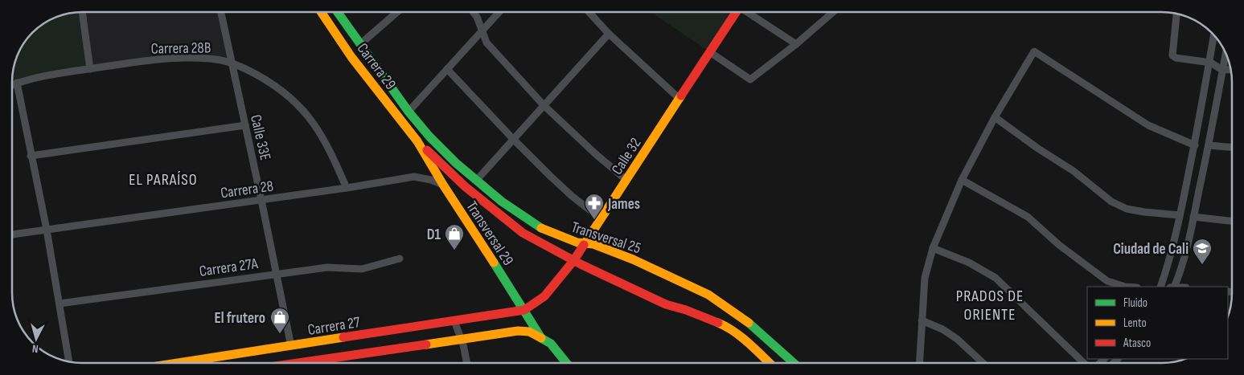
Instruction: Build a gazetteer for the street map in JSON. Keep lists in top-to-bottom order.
{
  "streets": {
    "street": [
      "Carrera 28B",
      "Carrera 29",
      "Calle 33E",
      "Calle 32",
      "Carrera 28",
      "Transversal 29",
      "Transversal 25",
      "Carrera 27A",
      "Carrera 27"
    ]
  },
  "crossings": [
    ["Carrera 28B", "Calle 33E"],
    ["Carrera 28B", "Carrera 28"],
    ["Carrera 29", "Transversal 29"],
    ["Carrera 29", "Transversal 25"],
    ["Calle 33E", "Carrera 28"],
    ["Calle 33E", "Carrera 27A"],
    ["Calle 33E", "Carrera 27"],
    ["Calle 32", "Transversal 29"],
    ["Calle 32", "Transversal 25"],
    ["Calle 32", "Carrera 27"],
    ["Carrera 28", "Transversal 29"],
    ["Transversal 29", "Transversal 25"],
    ["Transversal 29", "Carrera 27"]
  ],
  "districts": ["EL PARAÍSO", "PRADOS DE ORIENTE"],
  "places": {
    "pharmacy": ["James"],
    "shop": ["D1", "El frutero"],
    "school or university": ["Ciudad de Cali"]
  },
  "legend": ["Fluido", "Lento", "Atasco"],
  "north": "bottom"
}
